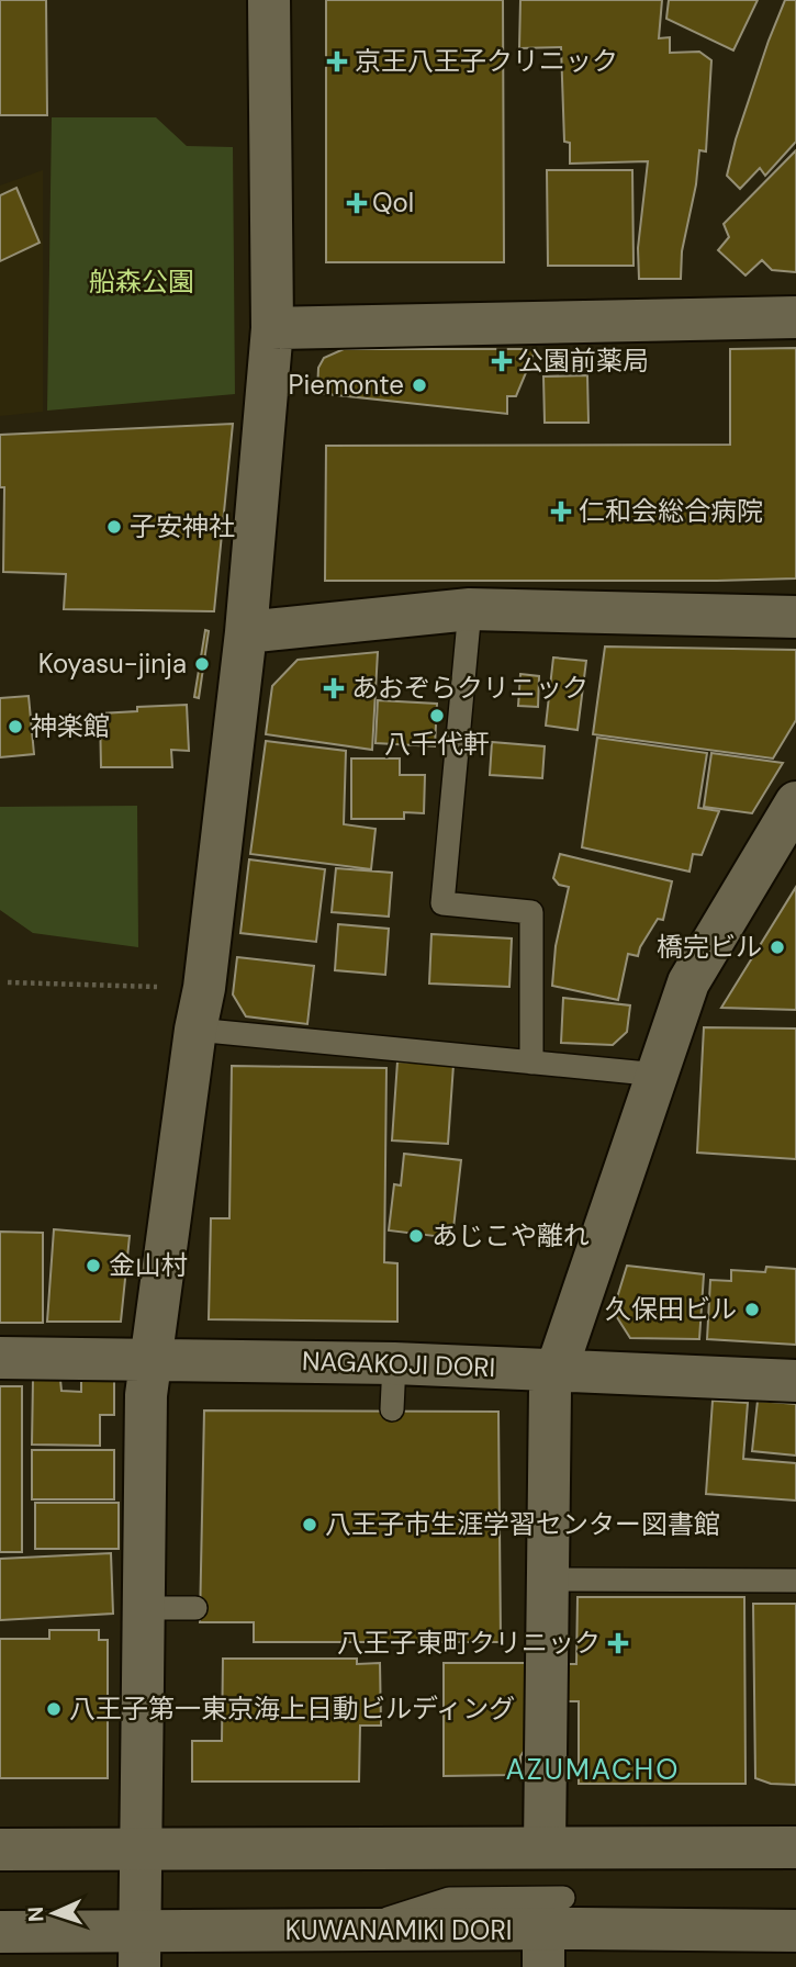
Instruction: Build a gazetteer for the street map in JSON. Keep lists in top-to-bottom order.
{
  "streets": {
    "street": ["NAGAKOJI DORI", "KUWANAMIKI DORI"]
  },
  "districts": ["AZUMACHO"],
  "parks": ["船森公園"],
  "places": {
    "health": [
      "京王八王子クリニック",
      "Qol",
      "公園前薬局",
      "仁和会総合病院",
      "あおぞらクリニック",
      "八王子東町クリニック"
    ],
    "other": [
      "Piemonte",
      "子安神社",
      "Koyasu-jinja",
      "八千代軒",
      "神楽館",
      "橋完ビル",
      "あじこや離れ",
      "金山村",
      "久保田ビル",
      "八王子市生涯学習センター図書館",
      "八王子第一東京海上日動ビルディング"
    ]
  },
  "north": "left"
}
